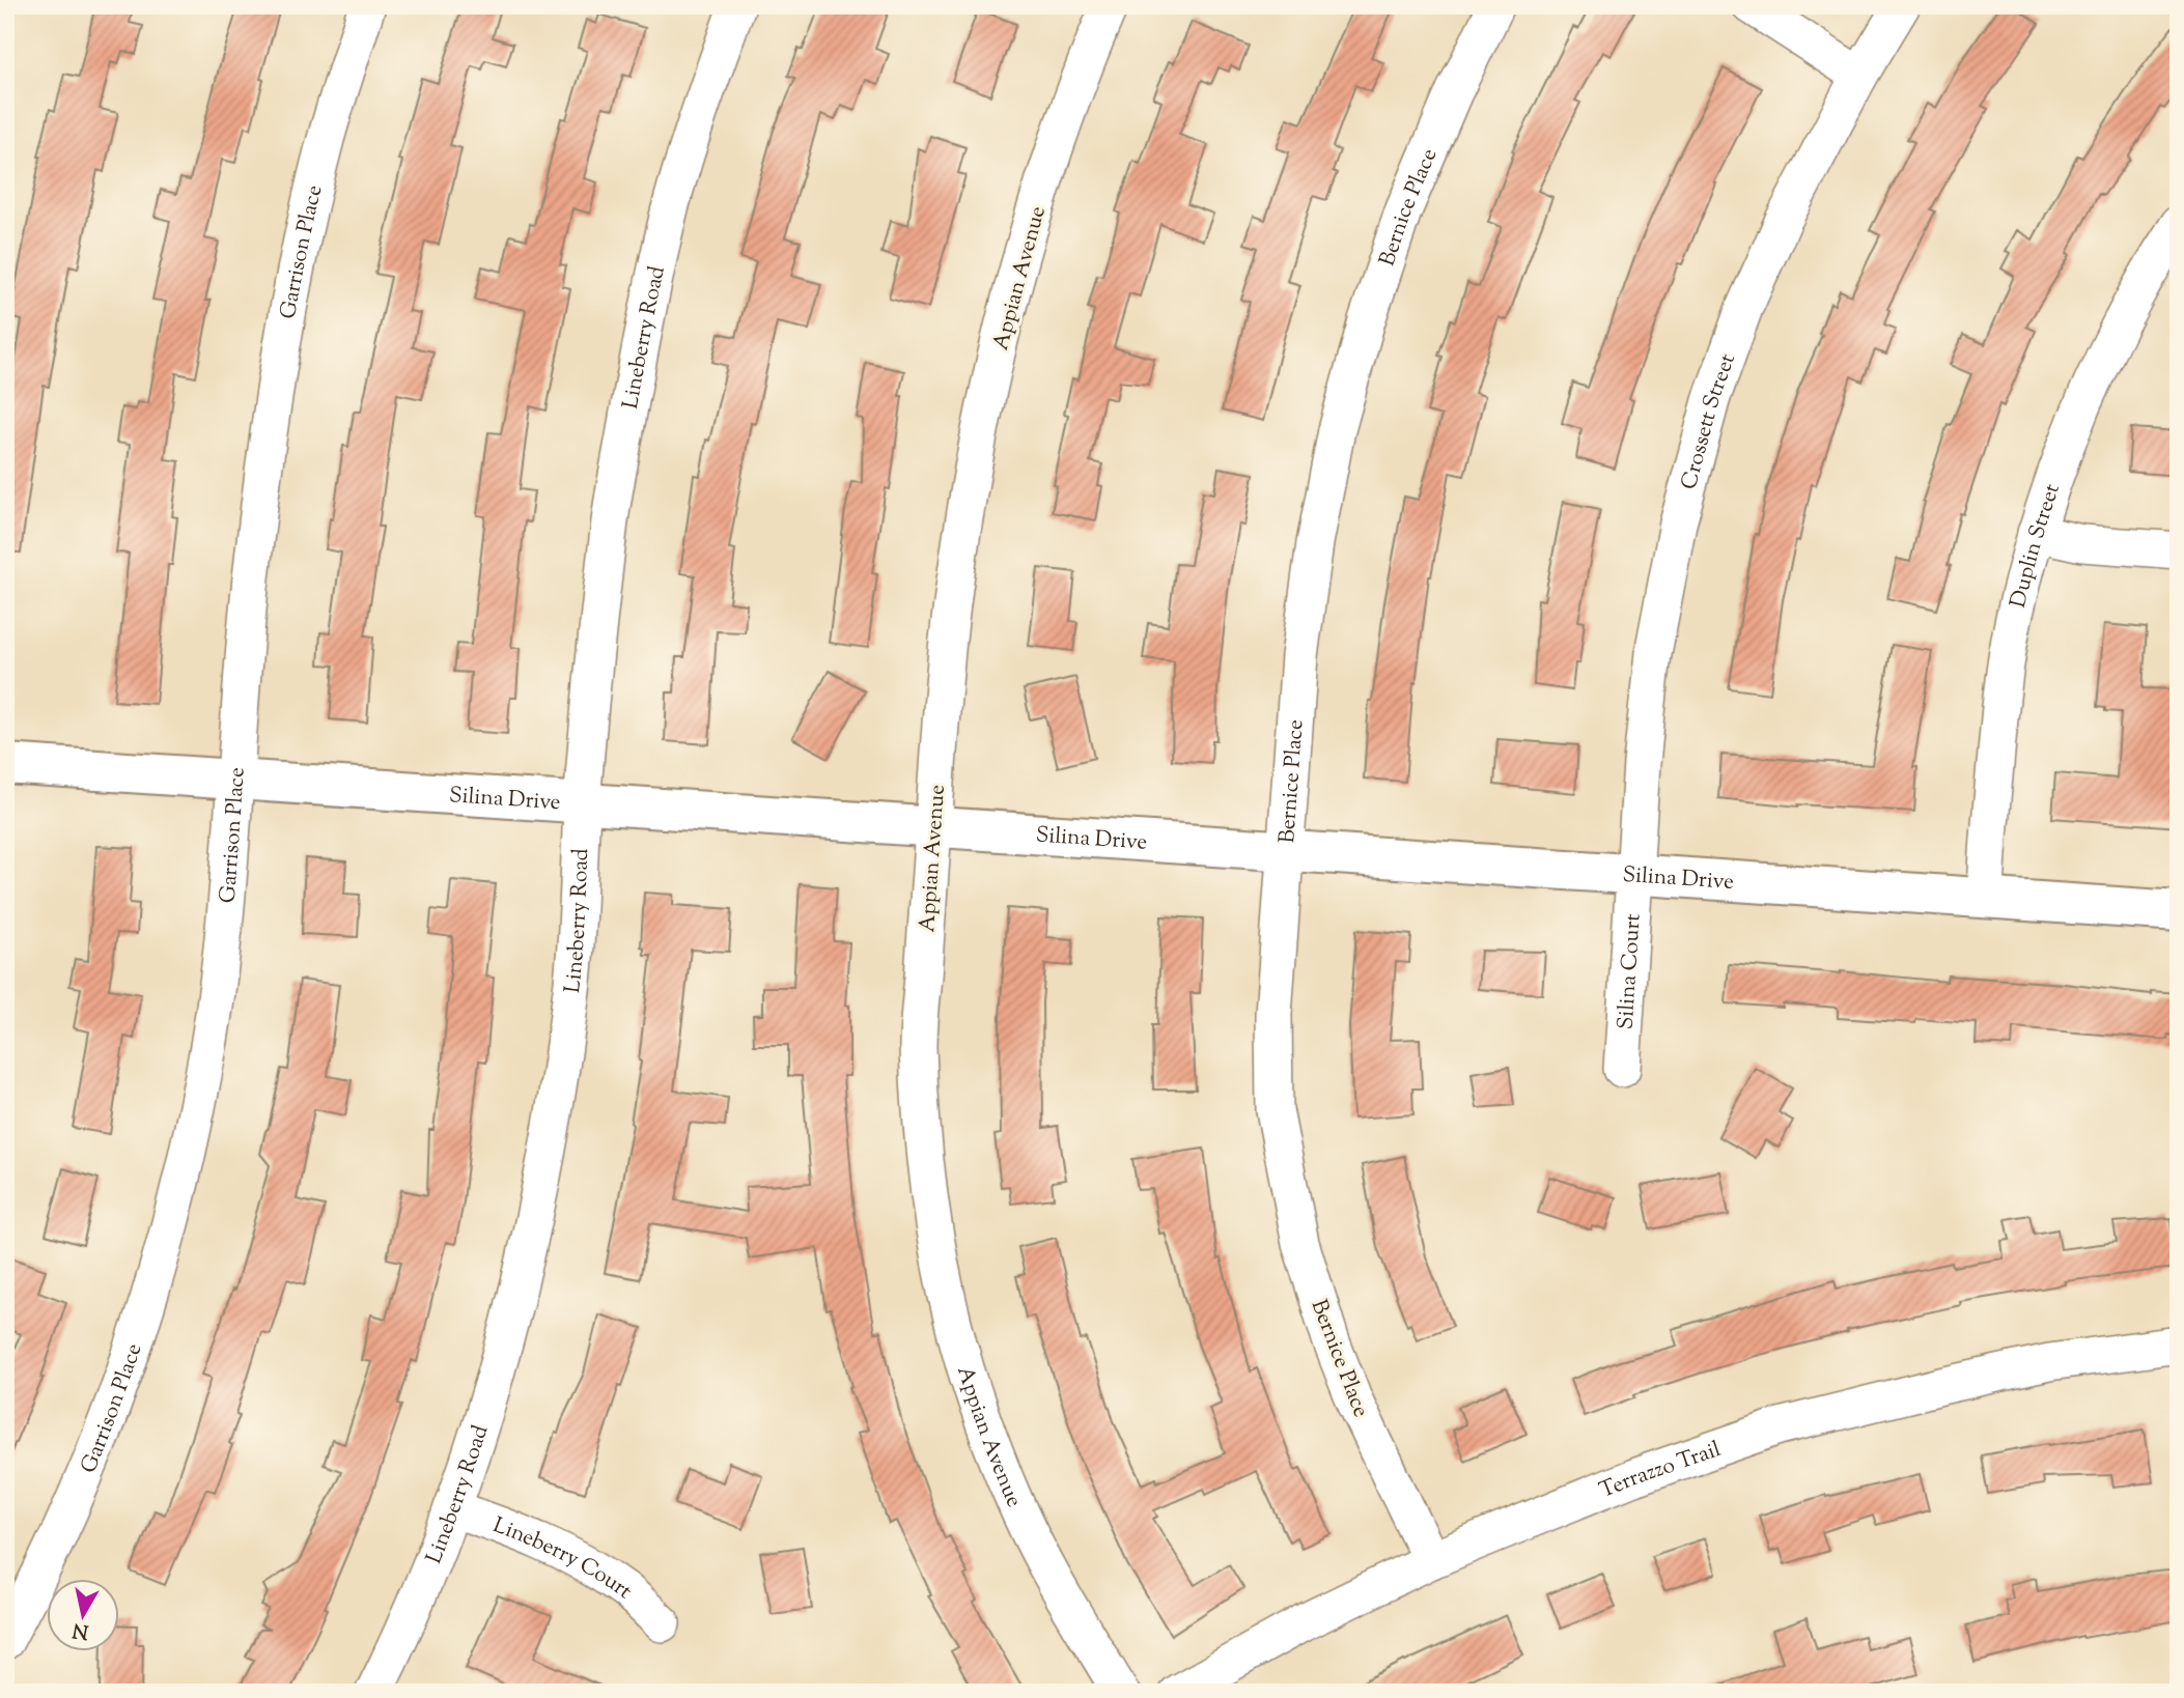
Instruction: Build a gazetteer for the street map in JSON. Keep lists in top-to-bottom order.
{
  "streets": {
    "street": [
      "Bernice Place",
      "Garrison Place",
      "Appian Avenue",
      "Lineberry Road",
      "Crossett Street",
      "Duplin Street",
      "Silina Drive",
      "Silina Court",
      "Terrazzo Trail",
      "Lineberry Court"
    ]
  },
  "crossings": [
    ["Bernice Place", "Silina Drive"],
    ["Bernice Place", "Terrazzo Trail"],
    ["Garrison Place", "Silina Drive"],
    ["Appian Avenue", "Silina Drive"],
    ["Lineberry Road", "Silina Drive"],
    ["Lineberry Road", "Lineberry Court"],
    ["Crossett Street", "Silina Drive"],
    ["Crossett Street", "Silina Court"],
    ["Duplin Street", "Silina Drive"],
    ["Silina Drive", "Silina Court"]
  ],
  "north": "bottom"
}
